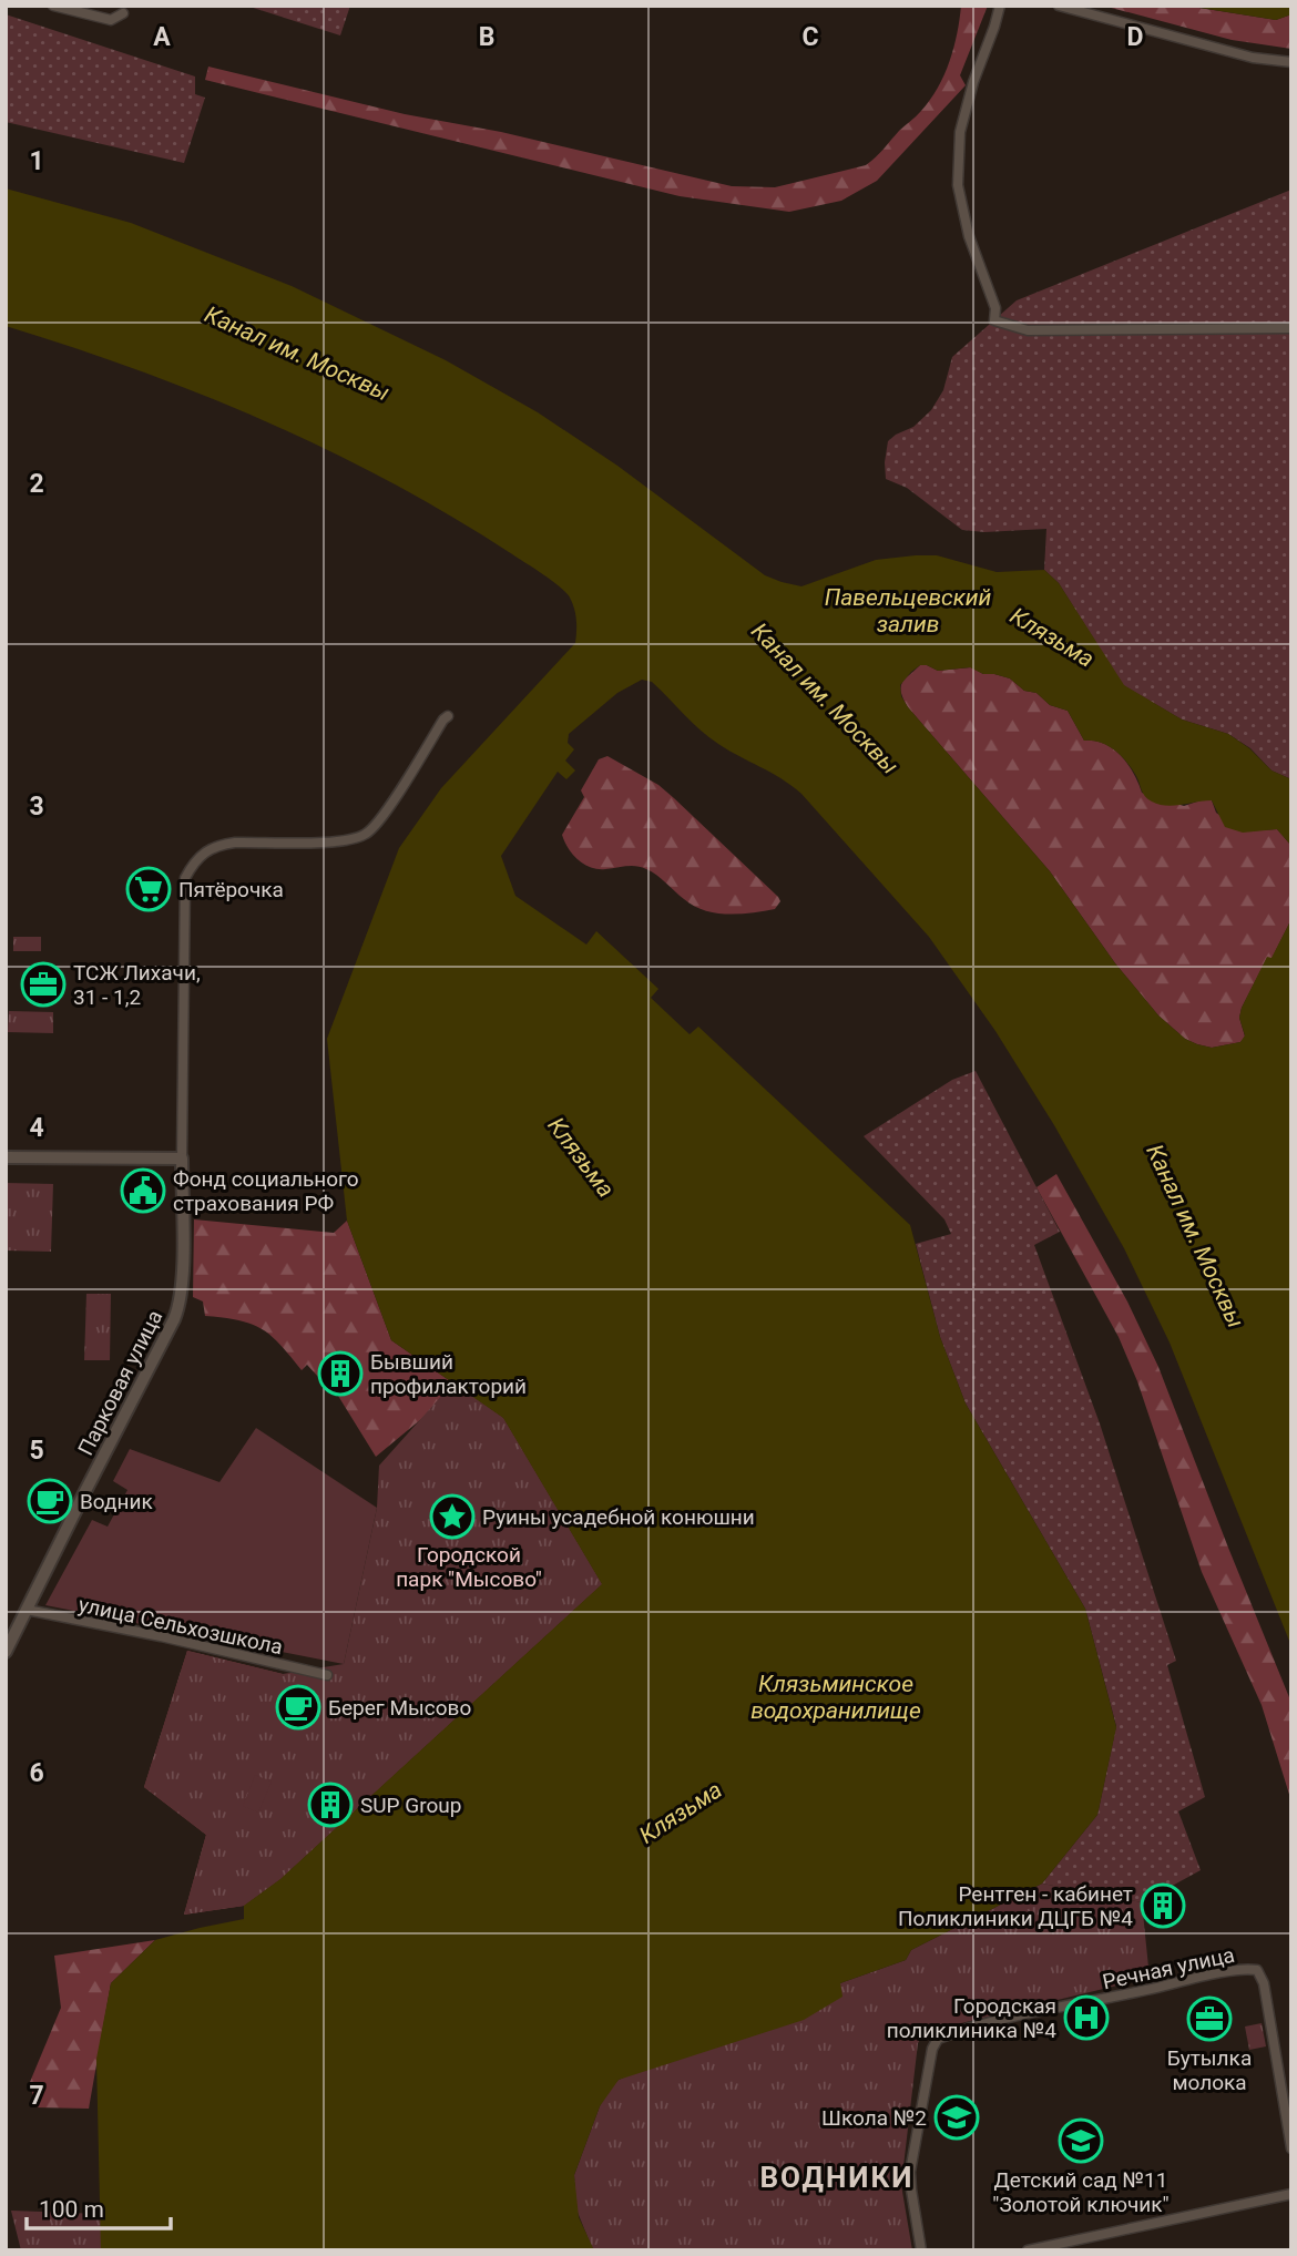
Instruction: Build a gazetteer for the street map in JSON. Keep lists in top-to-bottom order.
{
  "streets": {
    "street": ["Парковая улица", "улица Сельхозшкола", "Речная улица"]
  },
  "crossings": [
    ["Парковая улица", "улица Сельхозшкола"]
  ],
  "districts": ["ВОДНИКИ"],
  "water": [
    "Канал им. Москвы",
    "Павельцевский залив",
    "Клязьма",
    "Клязьминское водохранилище"
  ],
  "parks": ["Городской парк \"Мысово\""],
  "places": {
    "supermarket": ["Пятёрочка"],
    "office": ["ТСЖ Лихачи, 31 - 1,2", "Бутылка молока"],
    "public building": ["Фонд социального страхования РФ"],
    "building": ["Бывший профилакторий", "SUP Group", "Рентген - кабинет Поликлиники ДЦГБ №4"],
    "cafe": ["Водник", "Берег Мысово"],
    "place": ["Руины усадебной конюшни"],
    "hospital": ["Городская поликлиника №4"],
    "school or university": ["Школа №2", "Детский сад №11 \"Золотой ключик\""]
  },
  "scale_bar": "100 m",
  "grid": {
    "columns": [
      "A",
      "B",
      "C",
      "D"
    ],
    "rows": [
      "1",
      "2",
      "3",
      "4",
      "5",
      "6",
      "7"
    ]
  }
}
